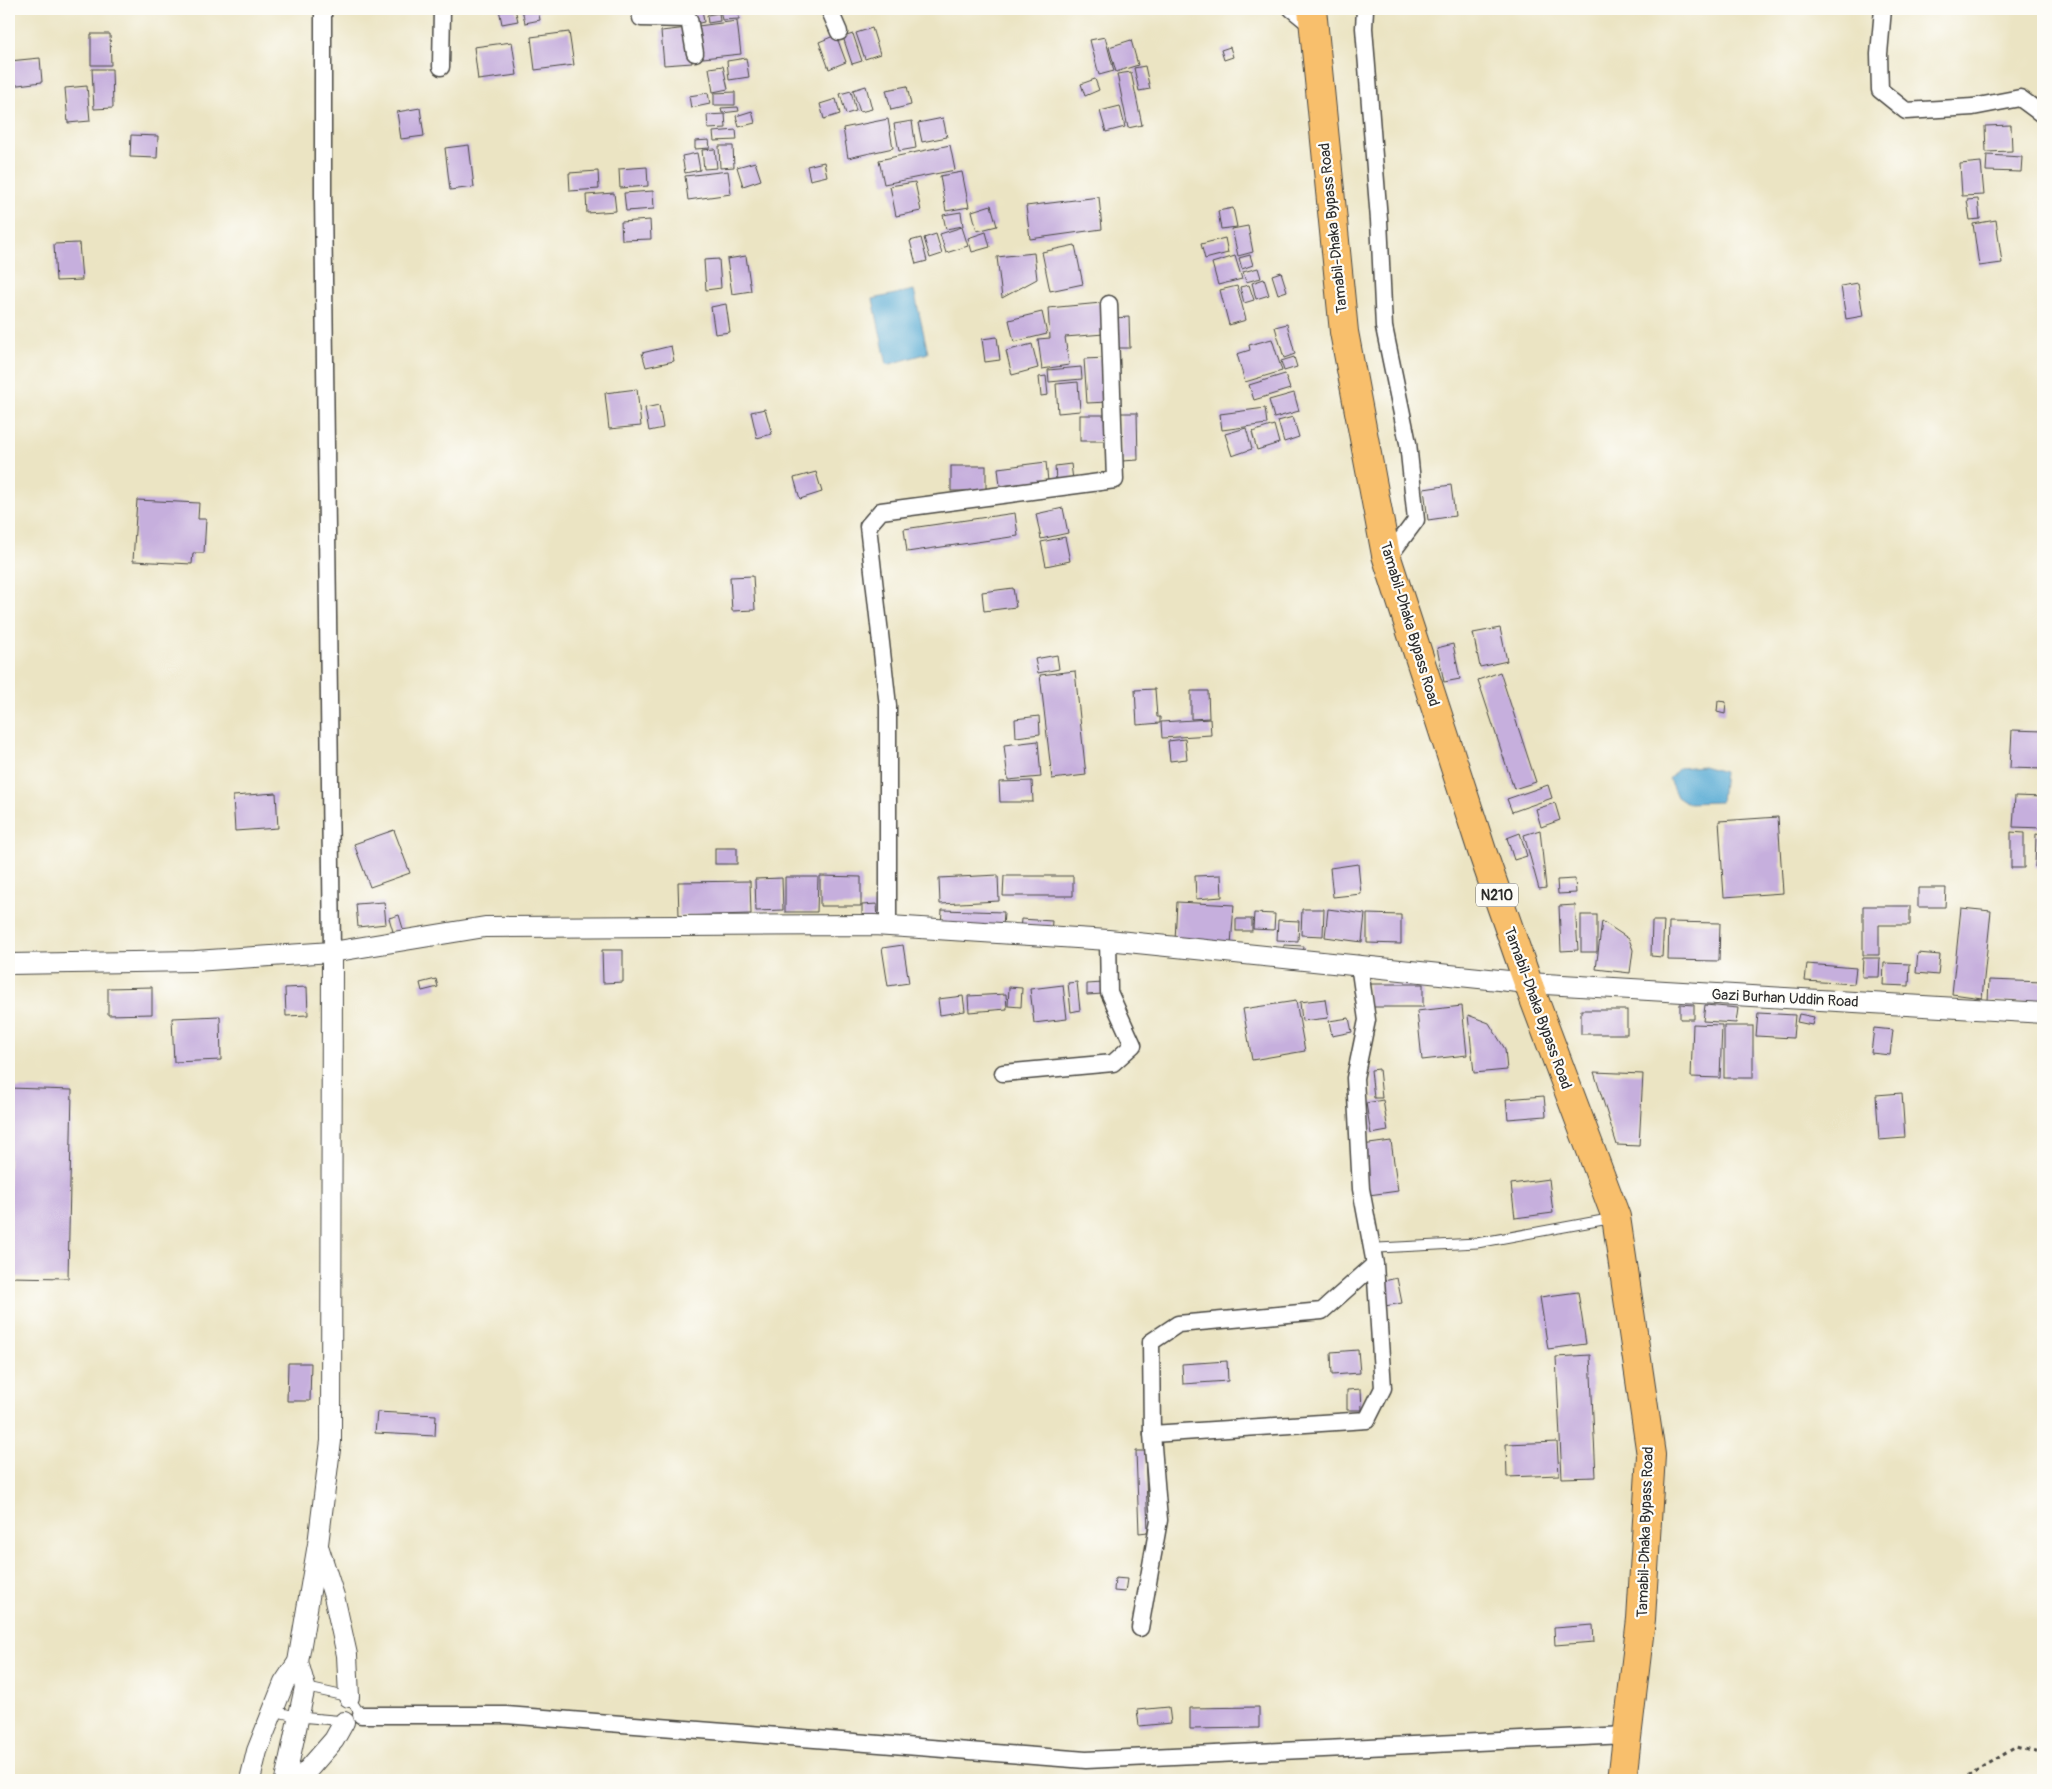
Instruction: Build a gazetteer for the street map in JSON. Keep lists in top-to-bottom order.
{
  "streets": {
    "highway": ["Tamabil-Dhaka Bypass Road", "N210"],
    "street": ["Gazi Burhan Uddin Road"]
  },
  "crossings": [
    ["Tamabil-Dhaka Bypass Road", "Gazi Burhan Uddin Road"]
  ]
}
